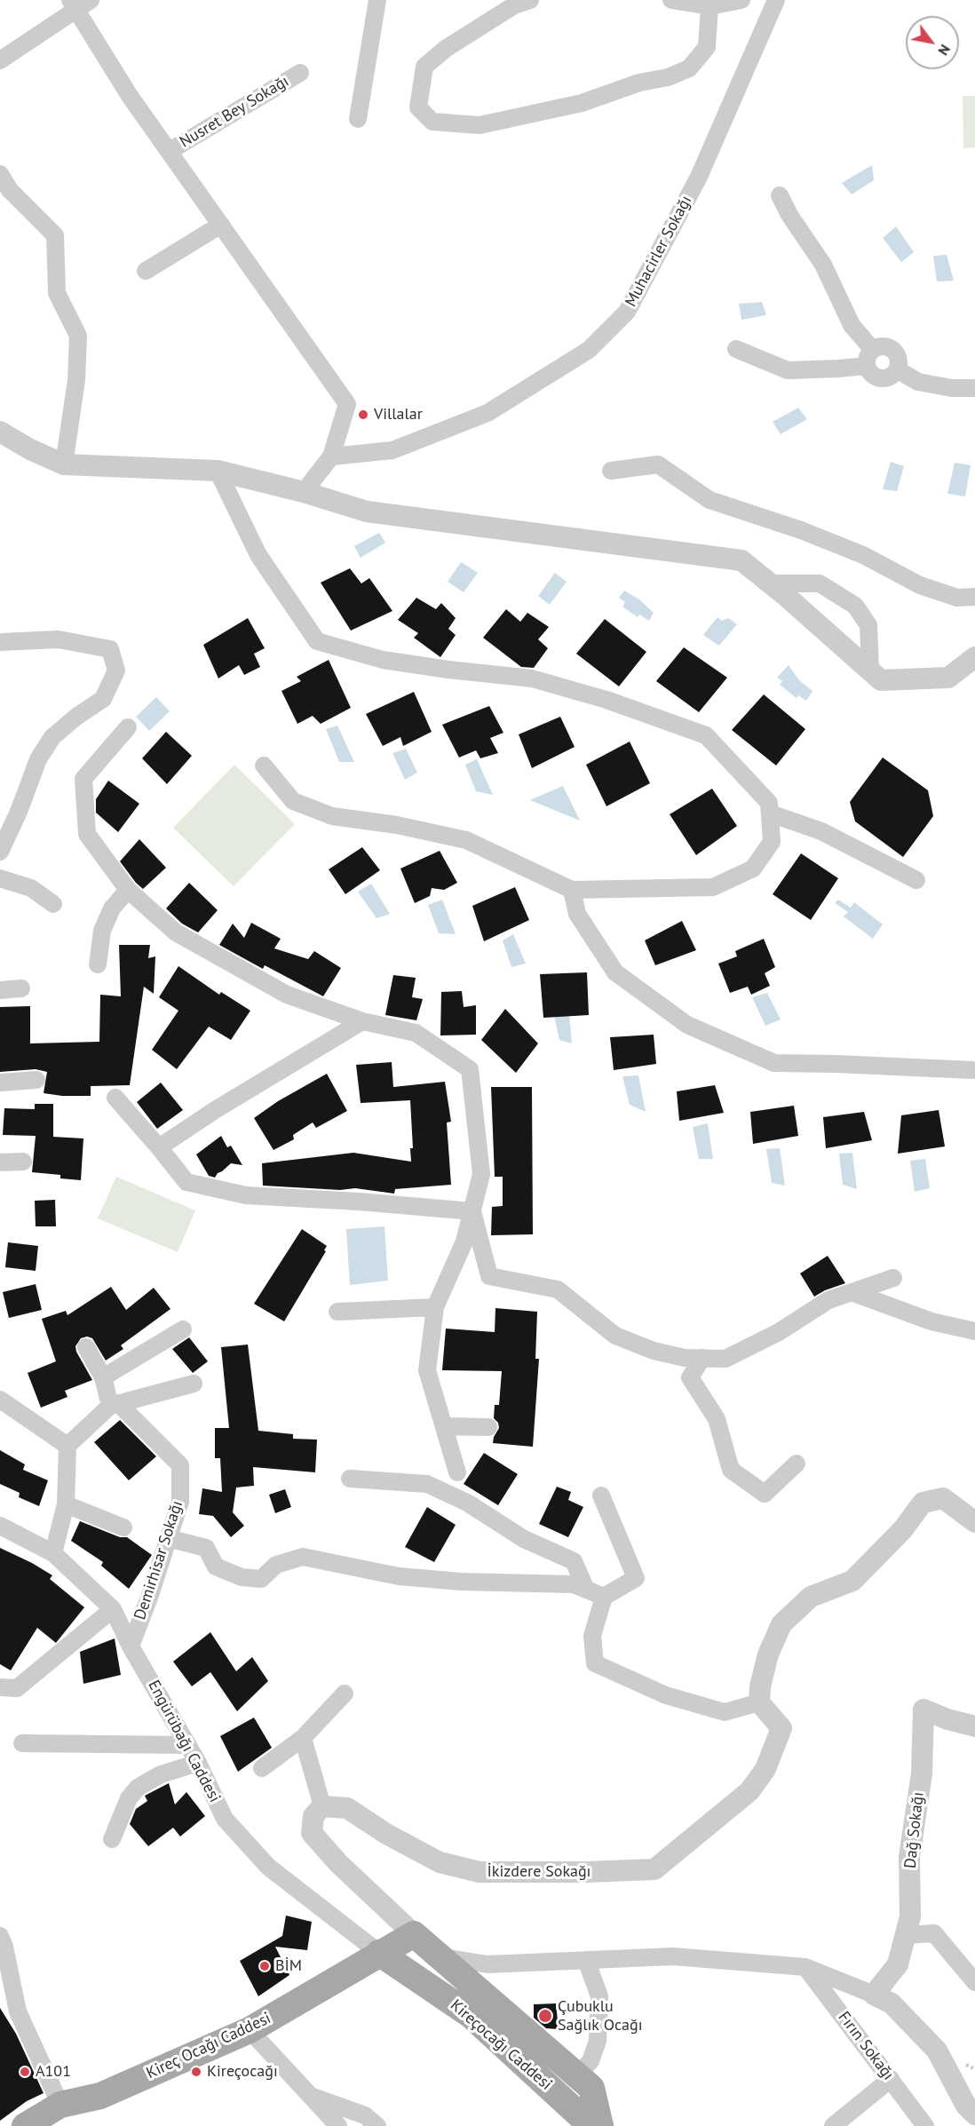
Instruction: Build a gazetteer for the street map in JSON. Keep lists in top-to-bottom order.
{
  "streets": {
    "main road": ["Kireçocağı Caddesi", "Kireç Ocağı Caddesi"],
    "street": [
      "Nusret Bey Sokağı",
      "Muhacirler Sokağı",
      "Demirhisar Sokağı",
      "Engürübağı Caddesi",
      "Dağ Sokağı",
      "İkizdere Sokağı",
      "Fırın Sokağı"
    ]
  },
  "crossings": [
    ["Demirhisar Sokağı", "Engürübağı Caddesi"],
    ["Engürübağı Caddesi", "Kireçocağı Caddesi"],
    ["Engürübağı Caddesi", "Kireç Ocağı Caddesi"],
    ["Kireçocağı Caddesi", "Kireç Ocağı Caddesi"]
  ],
  "places": [
    "Villalar",
    "BİM",
    "Çubuklu Sağlık Ocağı",
    "A101",
    "Kireçocağı"
  ],
  "north": "bottom right"
}
